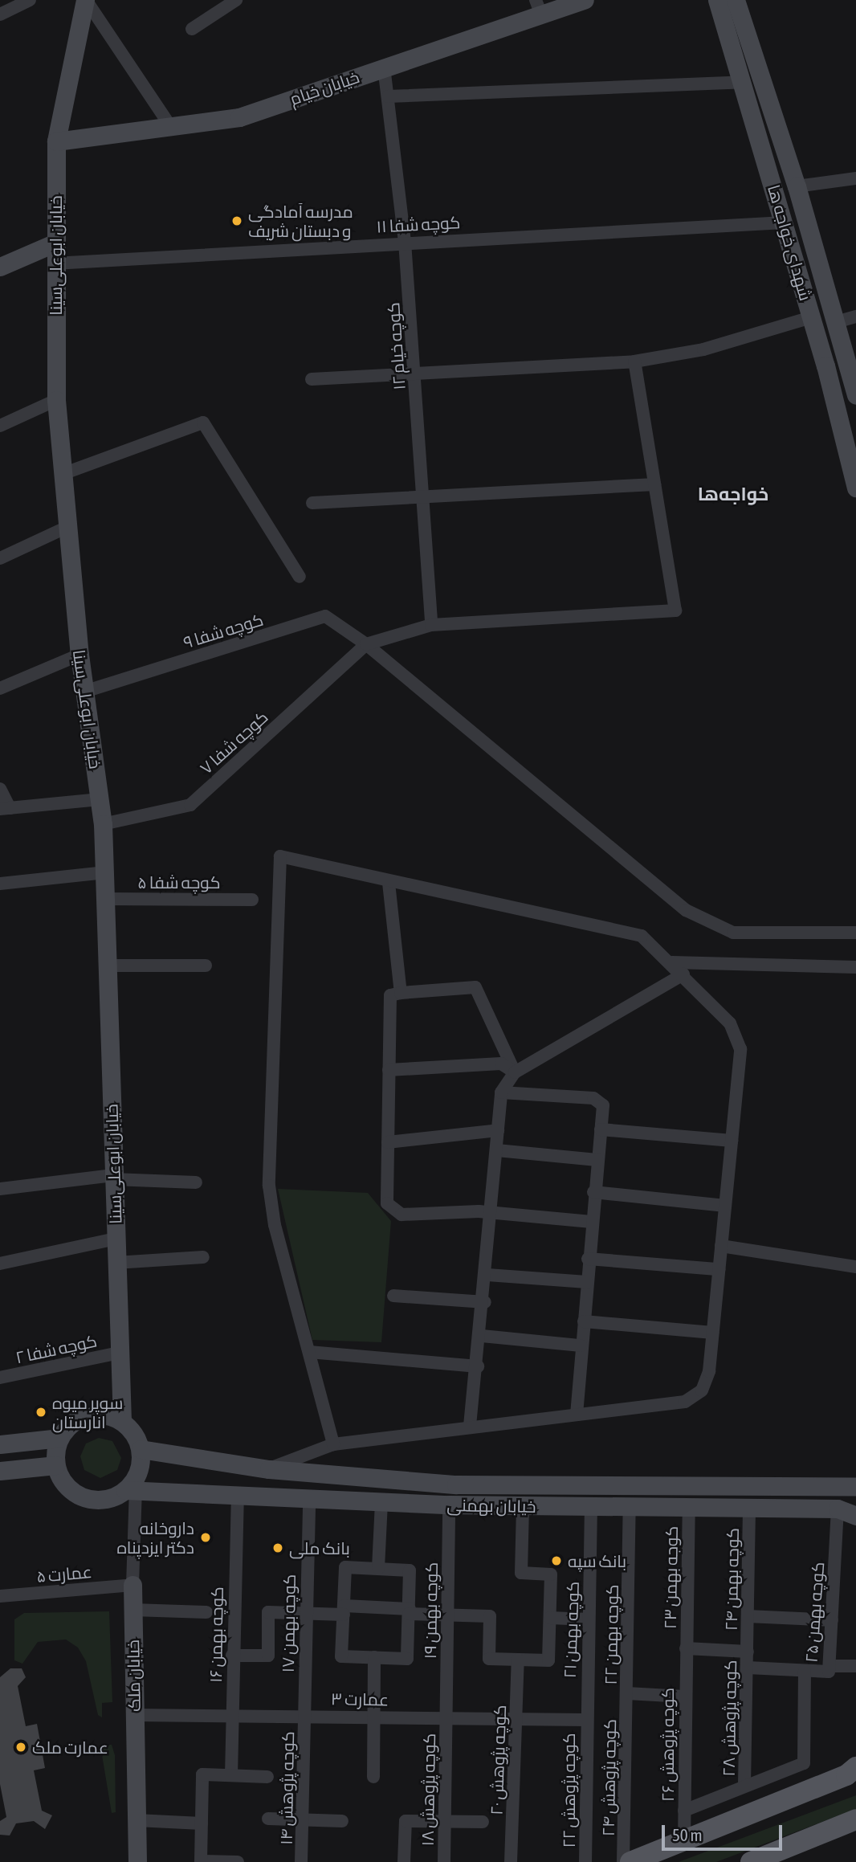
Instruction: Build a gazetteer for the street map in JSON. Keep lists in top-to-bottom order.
{
  "streets": {
    "street": [
      "خیابان خیام",
      "کوچه شفا ۱۱",
      "شهدای خواجه ها",
      "خیابان ابوعلی‌سینا",
      "کوچه خیام ۱۲",
      "کوچه شفا ۹",
      "کوچه شفا ۷",
      "کوچه شفا ۵",
      "کوچه شفا ۲",
      "خیابان بهمنی",
      "عمارت ۵",
      "کوجه بهمن ۲۳",
      "کوچه بهمن ۲۴",
      "کوچه بهمن ۱۹",
      "کوچه بهمن ۲۵",
      "کوچه بهمن ۱۷",
      "کوچه بهمن ۲۱",
      "کوچه بهمن ۱۶",
      "کوچه بهمن ۲۲",
      "خیابان ملک",
      "عمارت ۳",
      "کوچه پژوهش ۲۸",
      "کوچه پژوهش ۲۶",
      "کوچه پژوهش ۲۰",
      "کوچه پژوهش ۲۴",
      "کوچه پژوهش ۱۴",
      "کوچه پژوهش ۱۸",
      "کوچه پژوهش ۲۲"
    ]
  },
  "crossings": [
    ["خیابان خیام", "خیابان ابوعلی‌سینا"],
    ["خیابان خیام", "کوچه خیام ۱۲"],
    ["کوچه شفا ۱۱", "شهدای خواجه ها"],
    ["کوچه شفا ۱۱", "خیابان ابوعلی‌سینا"],
    ["کوچه شفا ۱۱", "کوچه خیام ۱۲"],
    ["خیابان ابوعلی‌سینا", "کوچه شفا ۹"],
    ["خیابان ابوعلی‌سینا", "کوچه شفا ۷"],
    ["خیابان ابوعلی‌سینا", "کوچه شفا ۵"],
    ["خیابان ابوعلی‌سینا", "کوچه شفا ۲"],
    ["خیابان ابوعلی‌سینا", "خیابان بهمنی"],
    ["خیابان ابوعلی‌سینا", "خیابان ملک"],
    ["کوچه شفا ۹", "کوچه شفا ۷"],
    ["خیابان بهمنی", "کوجه بهمن ۲۳"],
    ["خیابان بهمنی", "کوچه بهمن ۲۴"],
    ["خیابان بهمنی", "کوچه بهمن ۱۹"],
    ["خیابان بهمنی", "کوچه بهمن ۲۵"],
    ["خیابان بهمنی", "کوچه بهمن ۱۷"],
    ["خیابان بهمنی", "کوچه بهمن ۲۱"],
    ["خیابان بهمنی", "کوچه بهمن ۱۶"],
    ["خیابان بهمنی", "کوچه بهمن ۲۲"],
    ["خیابان بهمنی", "خیابان ملک"],
    ["عمارت ۵", "خیابان ملک"],
    ["کوجه بهمن ۲۳", "کوچه پژوهش ۲۶"],
    ["کوچه بهمن ۲۴", "کوچه پژوهش ۲۸"],
    ["کوچه بهمن ۱۹", "عمارت ۳"],
    ["کوچه بهمن ۱۹", "کوچه پژوهش ۱۸"],
    ["کوچه بهمن ۲۵", "کوچه پژوهش ۲۸"],
    ["کوچه بهمن ۱۷", "عمارت ۳"],
    ["کوچه بهمن ۱۷", "کوچه پژوهش ۱۴"],
    ["کوچه بهمن ۲۱", "عمارت ۳"],
    ["کوچه بهمن ۲۱", "کوچه پژوهش ۲۲"],
    ["کوچه بهمن ۱۶", "عمارت ۳"],
    ["کوچه بهمن ۲۲", "کوچه پژوهش ۲۴"],
    ["خیابان ملک", "عمارت ۳"],
    ["عمارت ۳", "کوچه پژوهش ۲۰"],
    ["عمارت ۳", "کوچه پژوهش ۱۴"],
    ["عمارت ۳", "کوچه پژوهش ۱۸"],
    ["عمارت ۳", "کوچه پژوهش ۲۲"]
  ],
  "districts": ["خواجه‌ها"],
  "places": [
    "مدرسه آمادگی و دبستان شریف",
    "سوپر میوه انارستان",
    "داروخانه دکتر ایزدپناه",
    "بانک ملی",
    "بانک سپه",
    "عمارت ملک"
  ],
  "scale_bar": "50 m"
}
